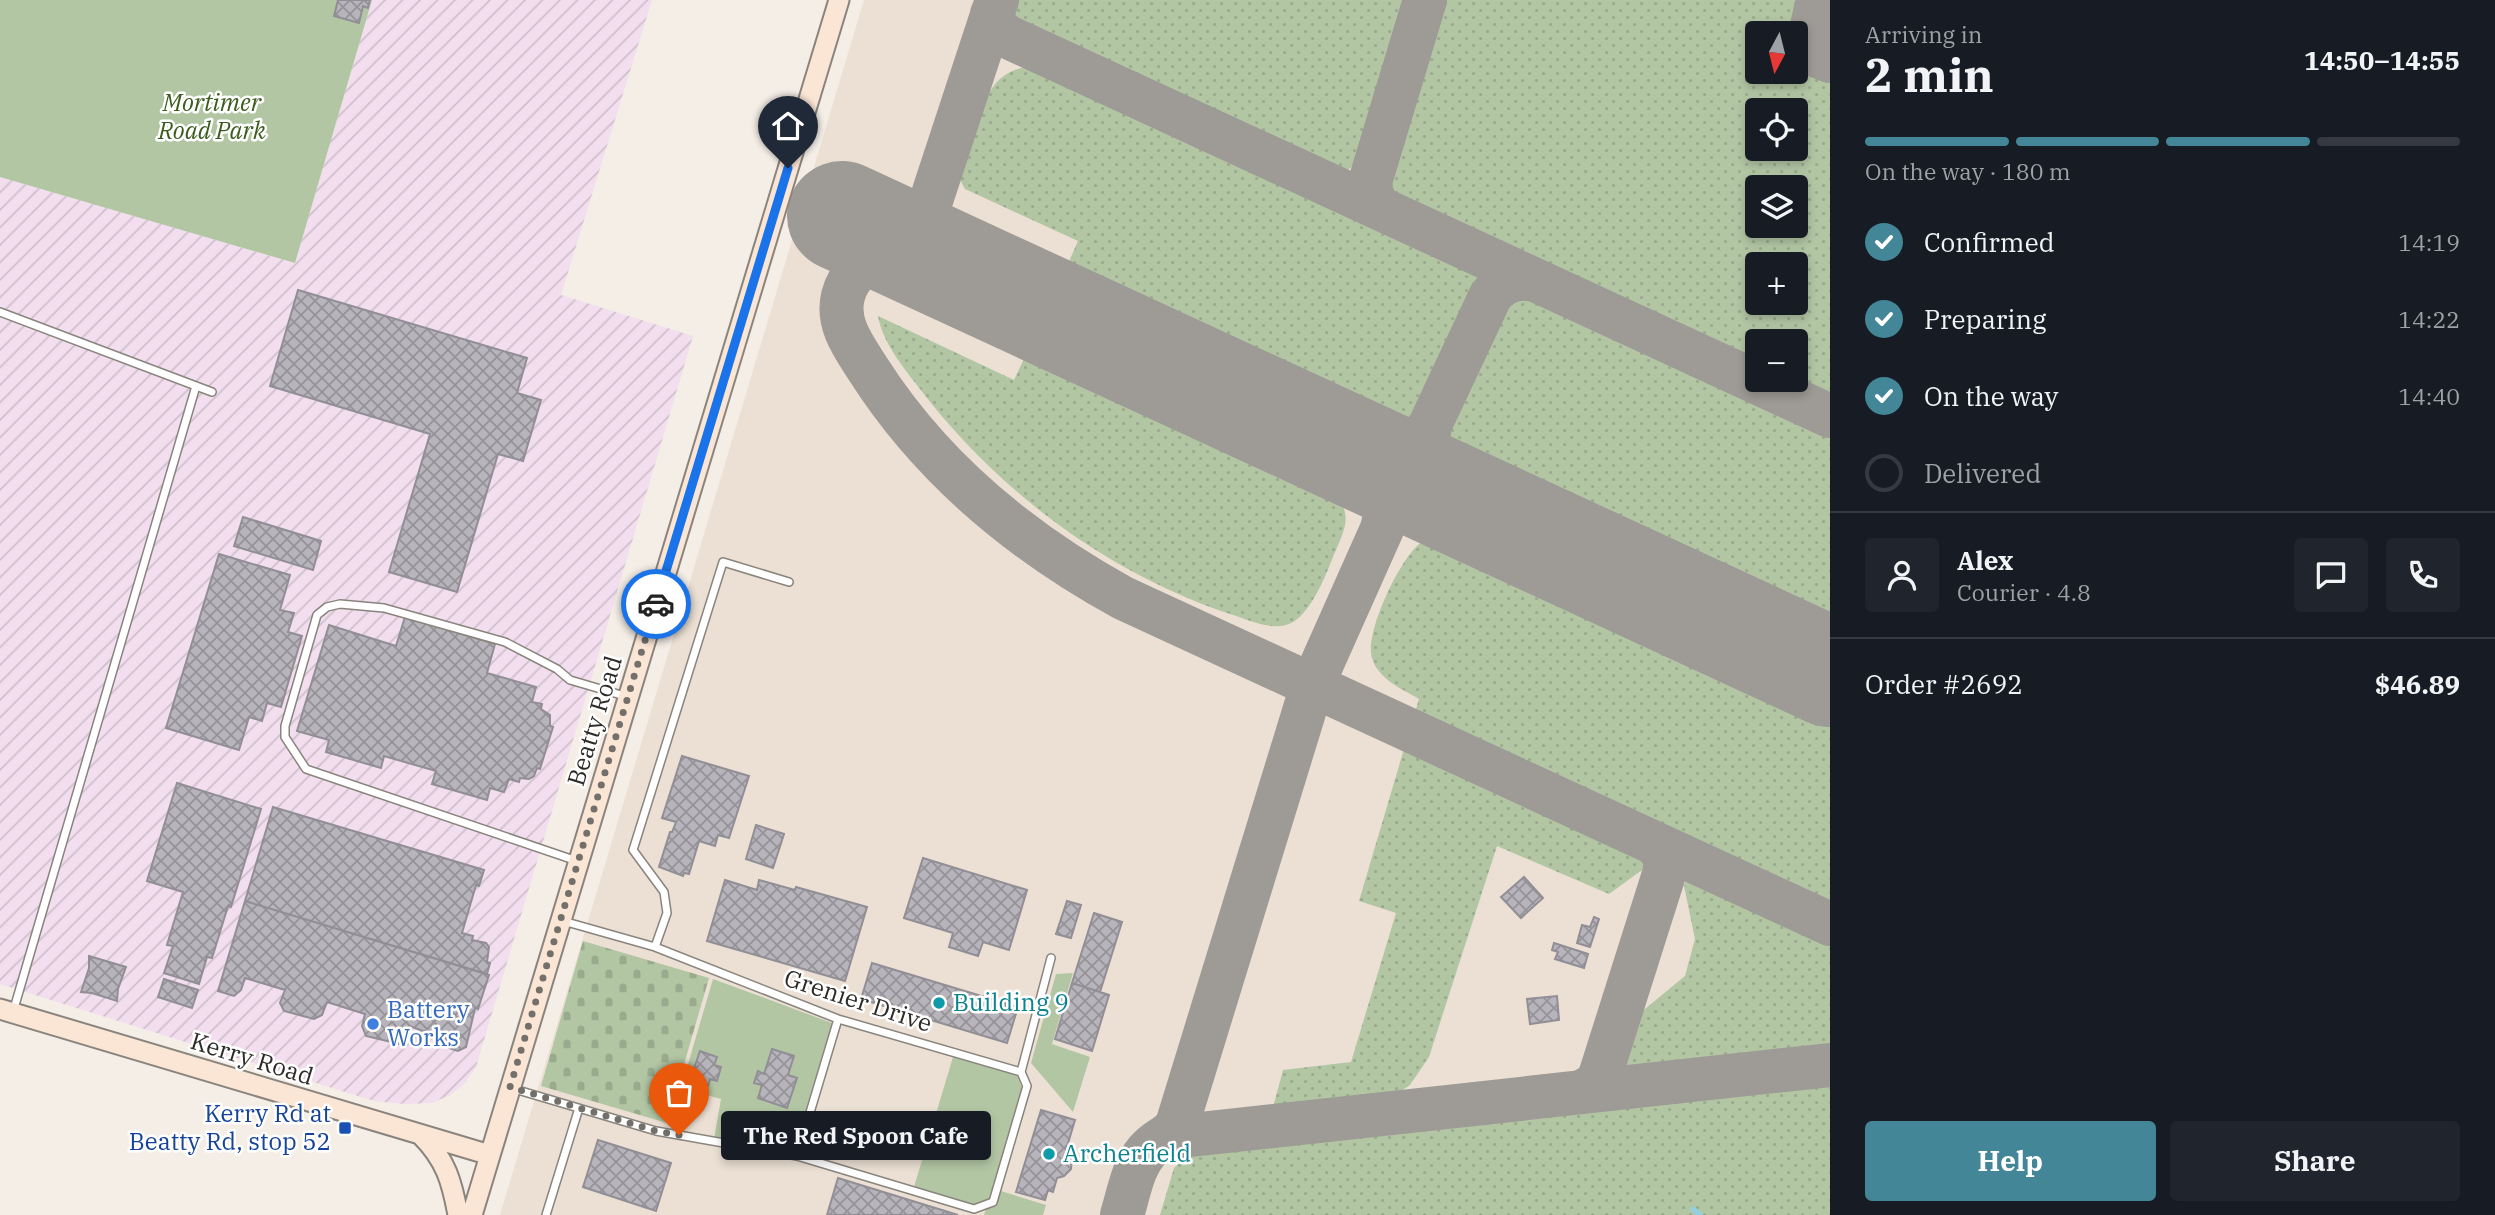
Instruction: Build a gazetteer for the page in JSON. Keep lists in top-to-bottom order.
{
  "streets": {
    "main road": ["Beatty Road", "Kerry Road"],
    "lane": ["Grenier Drive"]
  },
  "crossings": [
    ["Beatty Road", "Grenier Drive"],
    ["Beatty Road", "Kerry Road"]
  ],
  "parks": ["Mortimer Road Park"],
  "places": {
    "other": [
      "Building 9",
      "Battery Works",
      "The Red Spoon Cafe",
      "Archerfield"
    ],
    "transit": ["Kerry Rd at Beatty Rd, stop 52"]
  },
  "north": "bottom",
  "page": {
    "heading": ["2 min", "Arriving in", "14:50–14:55"],
    "panel": [
      "Alex",
      "Courier · 4.8",
      "Order #2692",
      "$46.89"
    ],
    "map_buttons": ["+", "−"],
    "bar": "On the way · 180 m",
    "list": [
      ["Confirmed", "14:19"],
      ["Preparing", "14:22"],
      ["On the way", "14:40"],
      "Delivered"
    ],
    "buttons": ["Help", "Share"],
    "bubble": "The Red Spoon Cafe"
  }
}
